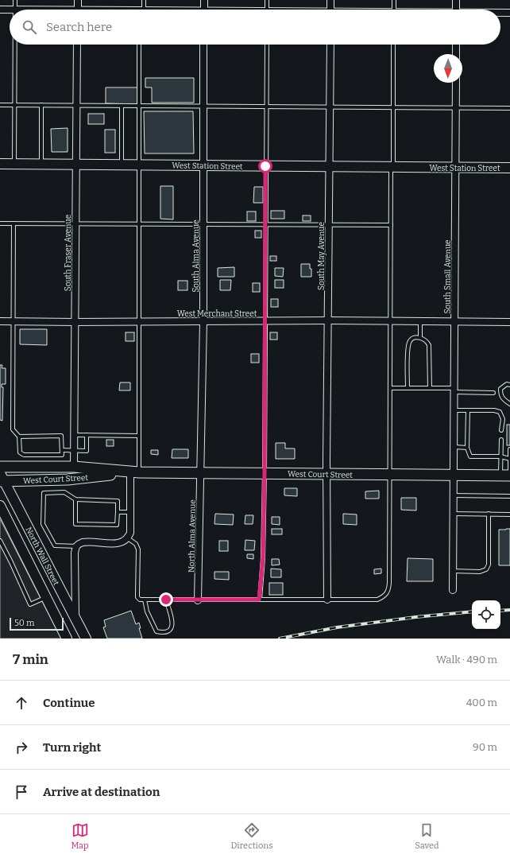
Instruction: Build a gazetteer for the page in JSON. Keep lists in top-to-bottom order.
{
  "streets": {
    "main road": ["West Station Street", "West Court Street", "North Wall Street"],
    "street": [
      "South Fraser Avenue",
      "South Alma Avenue",
      "South May Avenue",
      "South Small Avenue",
      "West Merchant Street",
      "North Alma Avenue"
    ]
  },
  "crossings": [
    ["West Station Street", "South Fraser Avenue"],
    ["West Station Street", "South Alma Avenue"],
    ["West Station Street", "South May Avenue"],
    ["West Station Street", "South Small Avenue"],
    ["South Fraser Avenue", "West Merchant Street"],
    ["South Fraser Avenue", "West Court Street"],
    ["South Alma Avenue", "West Merchant Street"],
    ["South Alma Avenue", "West Court Street"],
    ["South Alma Avenue", "North Alma Avenue"],
    ["South May Avenue", "West Merchant Street"],
    ["South May Avenue", "West Court Street"],
    ["South Small Avenue", "West Merchant Street"],
    ["South Small Avenue", "West Court Street"],
    ["West Court Street", "North Alma Avenue"],
    ["West Court Street", "North Wall Street"]
  ],
  "scale_bar": "50 m",
  "north": "bottom",
  "page": {
    "search": "Search here",
    "scale": "50 m",
    "heading": ["7 min", "Walk · 490 m"],
    "list": [
      ["Continue", "400 m"],
      ["Turn right", "90 m"],
      "Arrive at destination"
    ],
    "nav": ["Map", "Directions", "Saved"]
  }
}
